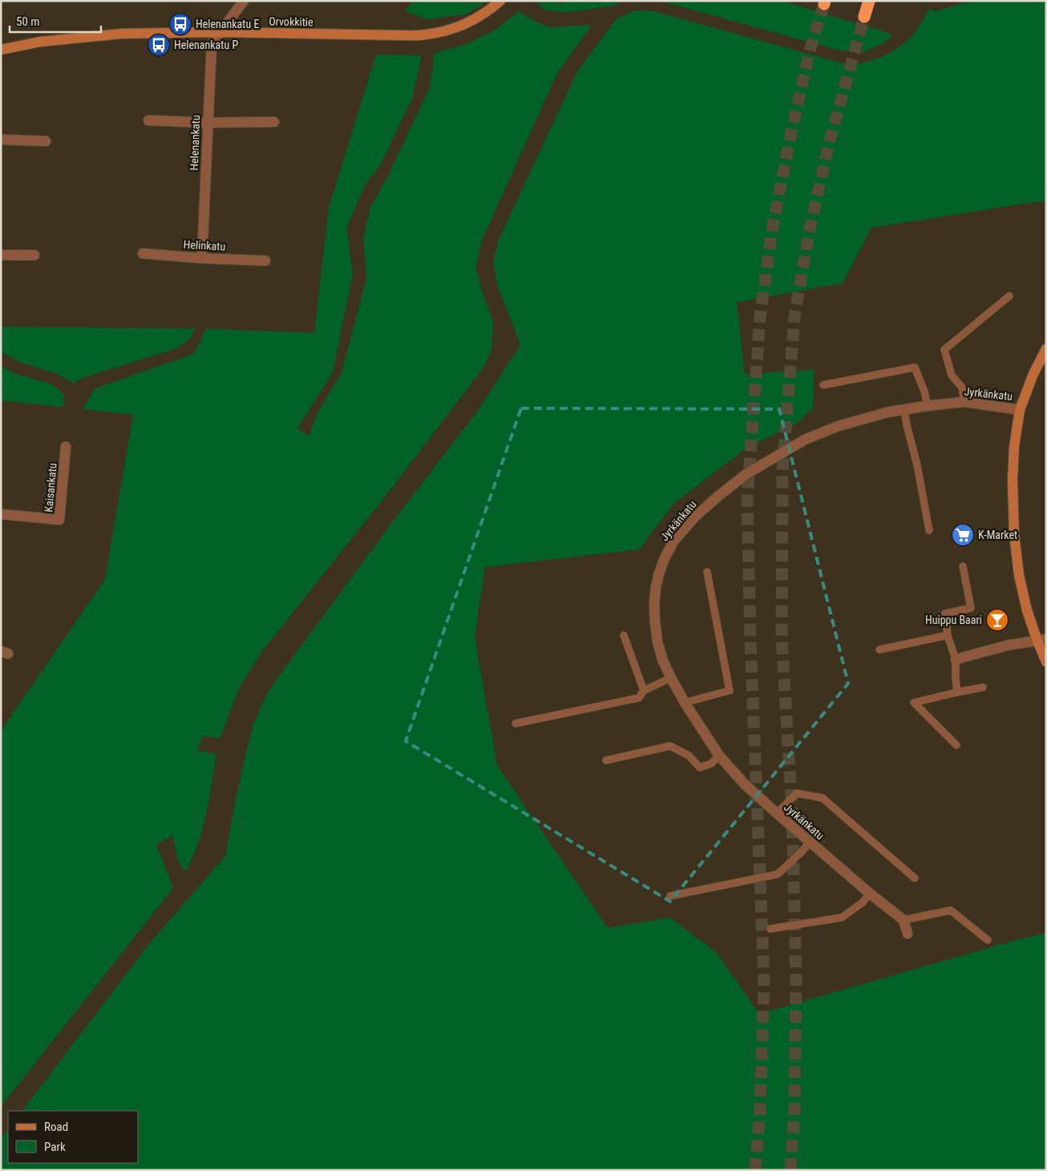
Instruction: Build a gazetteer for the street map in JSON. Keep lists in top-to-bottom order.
{
  "streets": {
    "street": [
      "Orvokkitie",
      "Helenankatu",
      "Helinkatu",
      "Jyrkänkatu",
      "Kaisankatu"
    ]
  },
  "crossings": [
    ["Orvokkitie", "Helenankatu"],
    ["Helenankatu", "Helinkatu"]
  ],
  "places": {
    "bus stop": ["Helenankatu E", "Helenankatu P"],
    "supermarket": ["K-Market"],
    "bar": ["Huippu Baari"]
  },
  "legend": ["Road", "Park"],
  "scale_bar": "50 m"
}
